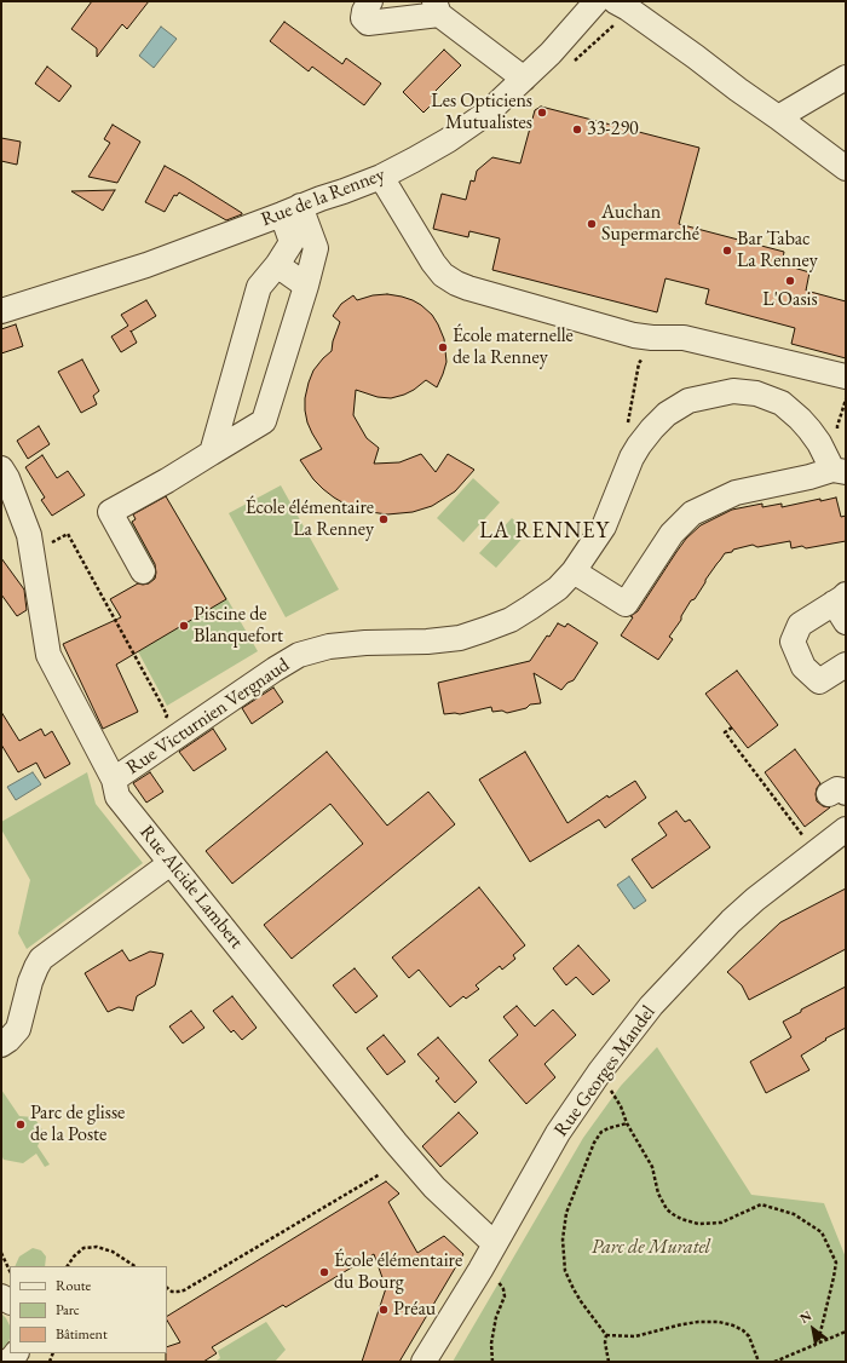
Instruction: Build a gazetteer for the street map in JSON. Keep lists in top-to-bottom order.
{
  "streets": {
    "street": [
      "Rue de la Renney",
      "Rue Victurnien Vergnaud",
      "Rue Alcide Lambert",
      "Rue Georges Mandel"
    ]
  },
  "crossings": [
    ["Rue Victurnien Vergnaud", "Rue Alcide Lambert"],
    ["Rue Alcide Lambert", "Rue Georges Mandel"]
  ],
  "districts": ["LA RENNEY"],
  "parks": ["Parc de Muratel"],
  "places": [
    "Les Opticiens Mutualistes",
    "33-290",
    "Auchan Supermarché",
    "Bar Tabac La Renney",
    "L'Oasis",
    "École maternelle de la Renney",
    "École élémentaire La Renney",
    "Piscine de Blanquefort",
    "Parc de glisse de la Poste",
    "École élémentaire du Bourg",
    "Préau"
  ],
  "legend": ["Route", "Parc", "Bâtiment"],
  "north": "top left"
}
